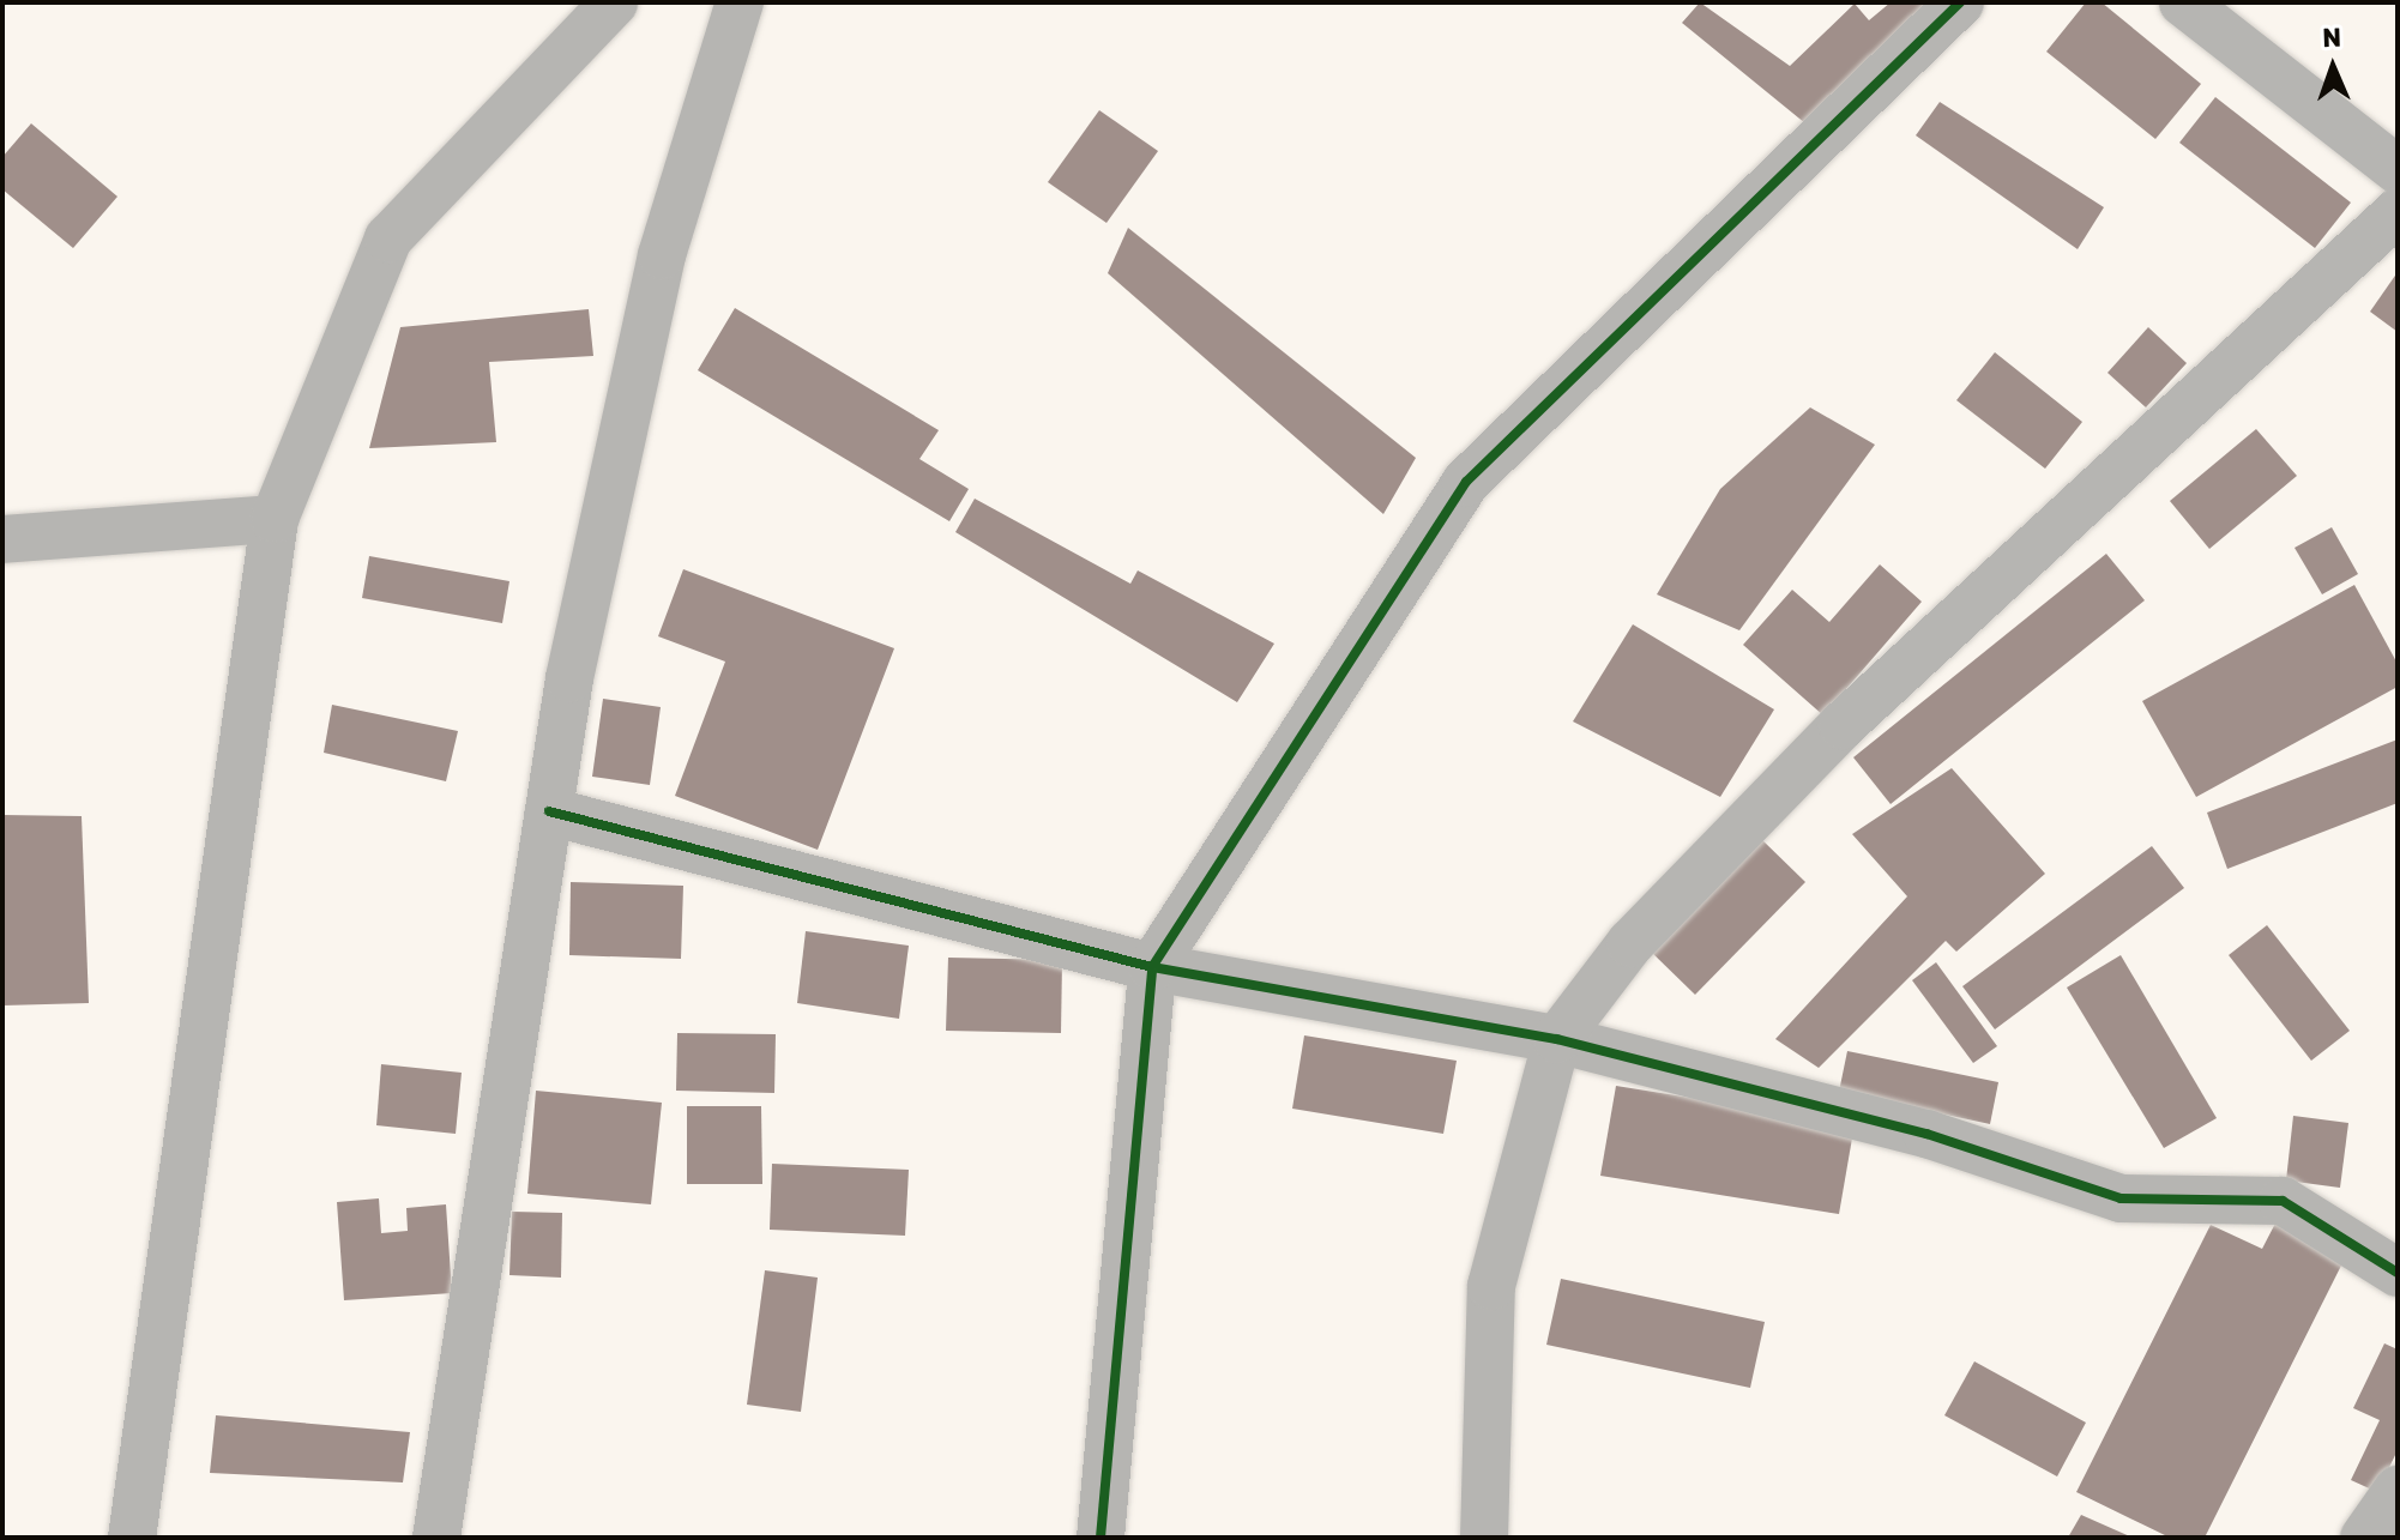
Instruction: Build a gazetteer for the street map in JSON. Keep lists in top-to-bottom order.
{
  "north": "top"
}
